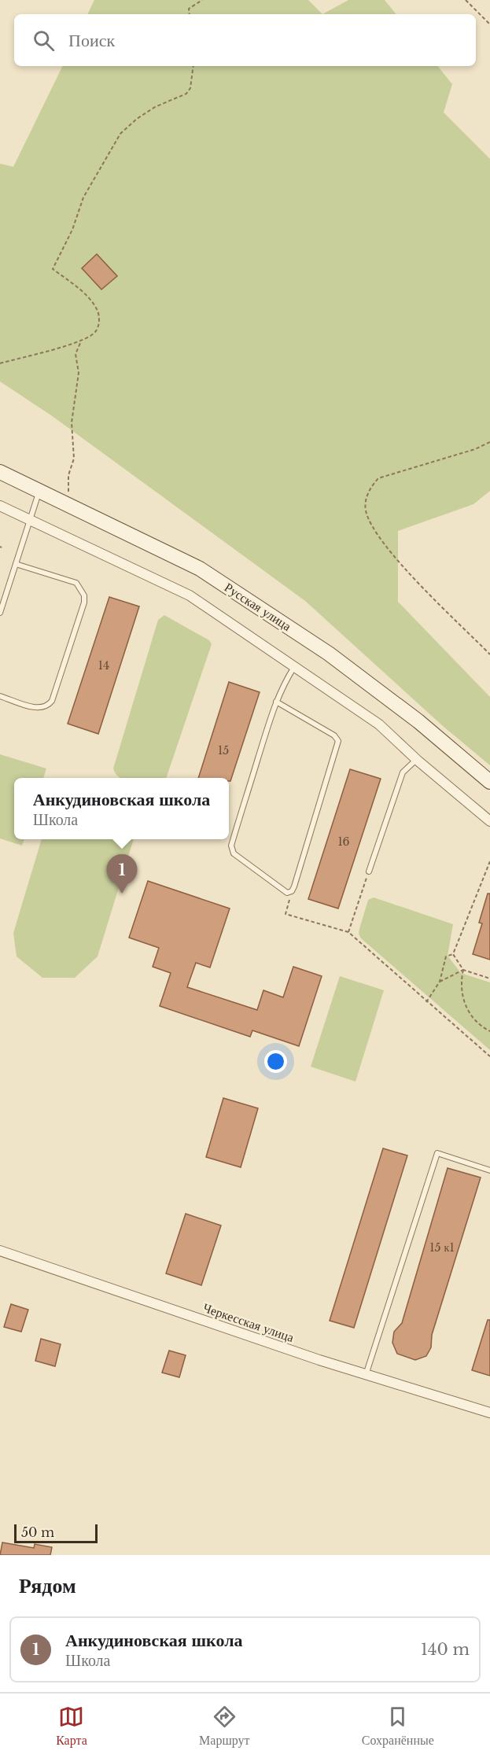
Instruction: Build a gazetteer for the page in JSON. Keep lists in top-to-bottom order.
{
  "streets": {
    "street": ["Русская улица", "Черкесская улица"]
  },
  "house_numbers": [
    "14",
    "15",
    "16",
    "15 к1"
  ],
  "scale_bar": "50 m",
  "page": {
    "search": "Поиск",
    "popup": ["Анкудиновская школа", "Школа"],
    "pins": "1",
    "scale": "50 m",
    "heading": "Рядом",
    "list": [
      {
        "mark": "1",
        "name": "Анкудиновская школа",
        "note": "Школа",
        "value": "140 m"
      }
    ],
    "nav": ["Карта", "Маршрут", "Сохранённые"]
  }
}
